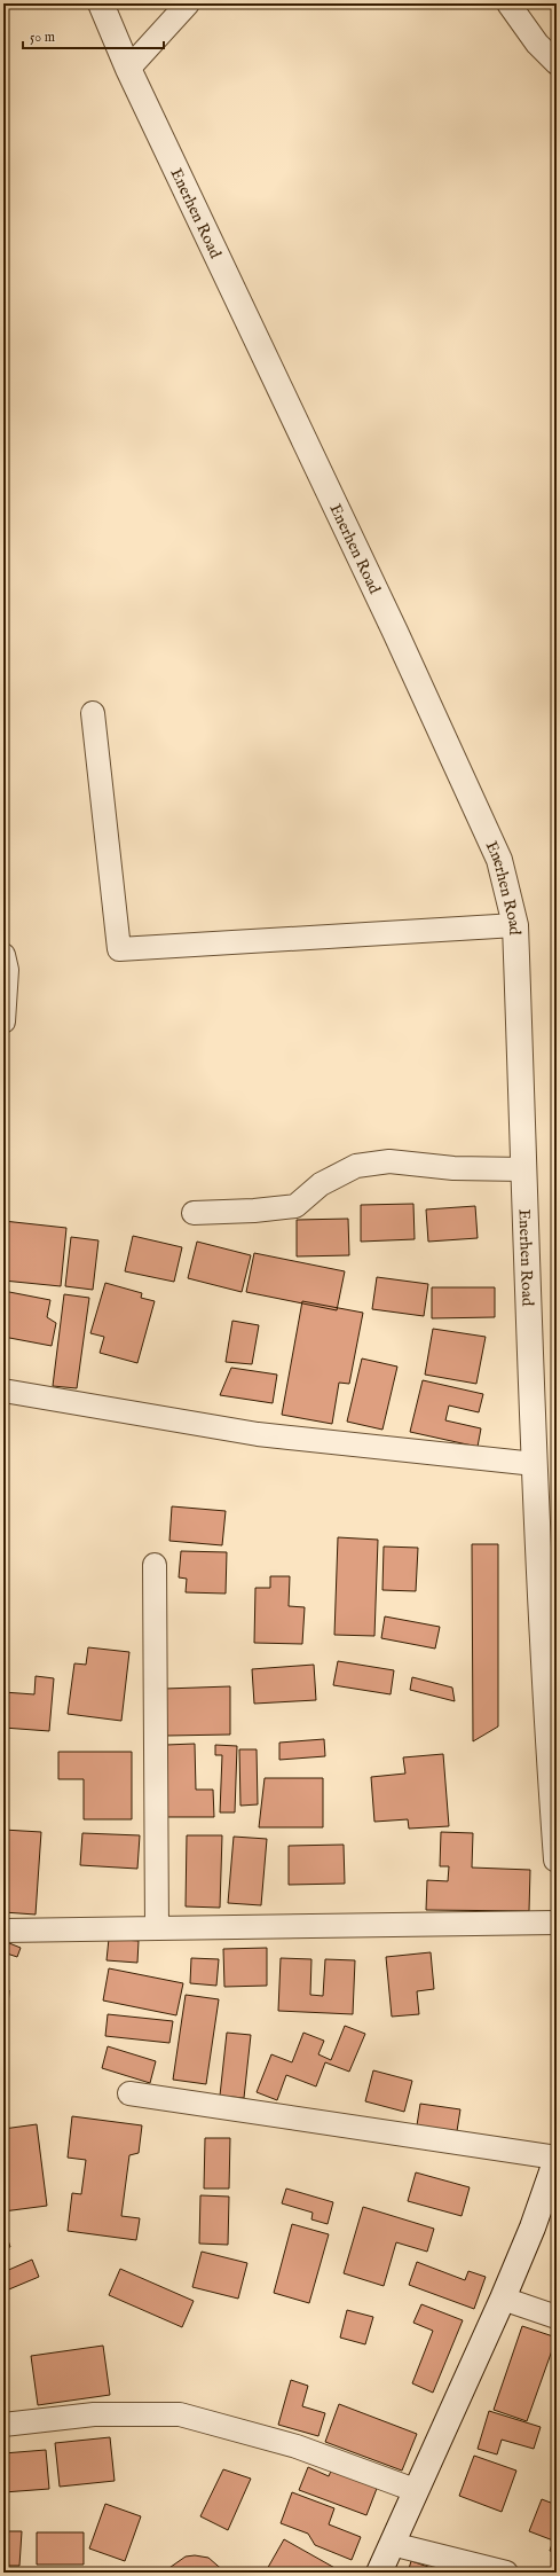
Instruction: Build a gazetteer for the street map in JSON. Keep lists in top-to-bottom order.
{
  "streets": {
    "street": ["Enerhen Road"]
  },
  "scale_bar": "50 m"
}
